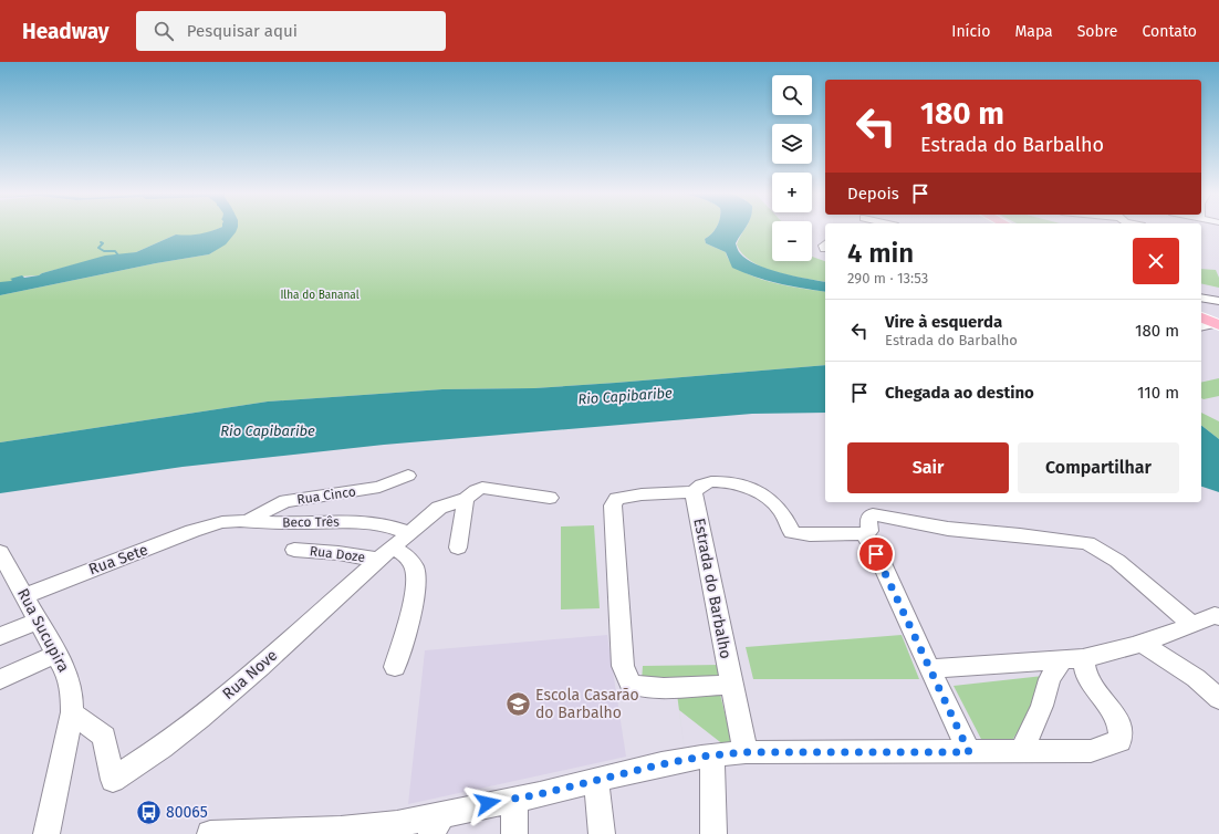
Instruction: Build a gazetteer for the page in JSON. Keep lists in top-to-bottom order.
{
  "streets": {
    "street": [
      "Rua Cinco",
      "Beco Três",
      "Rua Doze",
      "Rua Sete",
      "Estrada do Barbalho",
      "Rua Sucupira",
      "Rua Nove"
    ]
  },
  "crossings": [
    ["Rua Cinco", "Beco Três"],
    ["Beco Três", "Rua Sete"],
    ["Beco Três", "Rua Nove"],
    ["Rua Doze", "Rua Nove"],
    ["Rua Sete", "Rua Sucupira"],
    ["Rua Sucupira", "Rua Nove"]
  ],
  "water": ["Rio Capibaribe"],
  "parks": ["Ilha do Bananal"],
  "places": {
    "school or university": ["Escola Casarão do Barbalho"],
    "bus stop": ["80065"]
  },
  "page": {
    "header": "Headway",
    "search": "Pesquisar aqui",
    "nav": [
      "Início",
      "Mapa",
      "Sobre",
      "Contato"
    ],
    "map_buttons": ["+", "−"],
    "turn": ["180 m", "Estrada do Barbalho"],
    "then": "Depois",
    "heading": ["4 min", "290 m · 13:53"],
    "list": [
      {
        "name": "Vire à esquerda",
        "note": "Estrada do Barbalho",
        "value": "180 m"
      },
      {
        "name": "Chegada ao destino",
        "value": "110 m"
      }
    ],
    "buttons": ["Sair", "Compartilhar"]
  }
}
